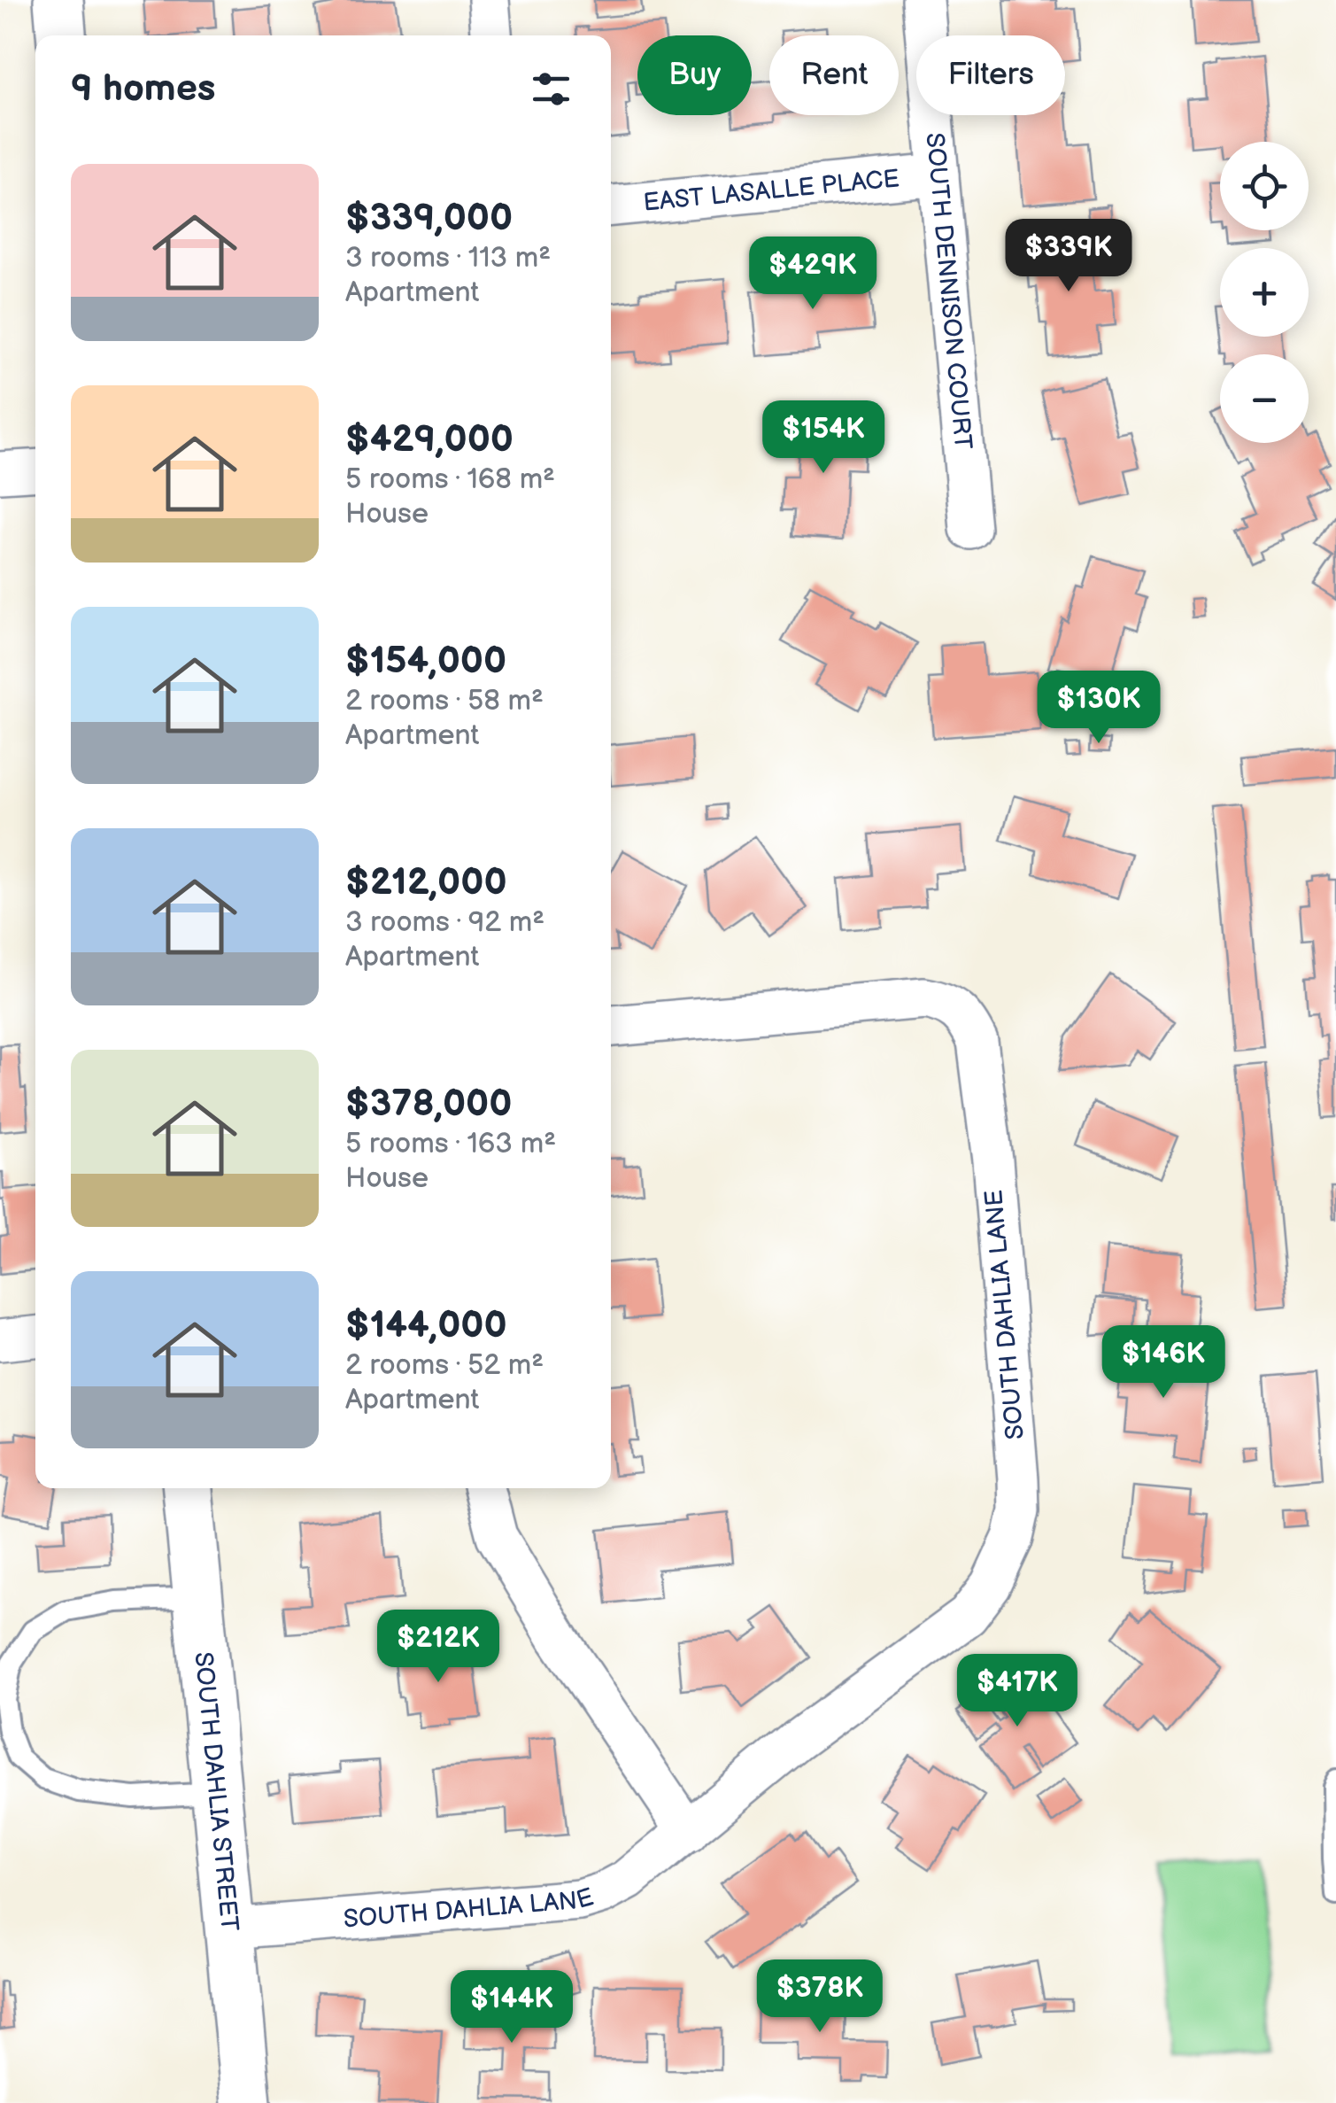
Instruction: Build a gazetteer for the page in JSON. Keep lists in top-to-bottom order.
{
  "streets": {
    "street": [
      "EAST LASALLE PLACE",
      "SOUTH DENNISON COURT",
      "SOUTH DAHLIA LANE",
      "SOUTH DAHLIA STREET"
    ]
  },
  "crossings": [
    ["EAST LASALLE PLACE", "SOUTH DENNISON COURT"],
    ["SOUTH DAHLIA LANE", "SOUTH DAHLIA STREET"]
  ],
  "page": {
    "chip": ["Buy", "Rent", "Filters"],
    "heading": "9 homes",
    "map_buttons": ["+", "−"],
    "list": [
      {
        "name": "$339,000",
        "note": "3 rooms · 113 m² · Apartment"
      },
      {
        "name": "$429,000",
        "note": "5 rooms · 168 m² · House"
      },
      {
        "name": "$154,000",
        "note": "2 rooms · 58 m² · Apartment"
      },
      {
        "name": "$212,000",
        "note": "3 rooms · 92 m² · Apartment"
      },
      {
        "name": "$378,000",
        "note": "5 rooms · 163 m² · House"
      },
      {
        "name": "$144,000",
        "note": "2 rooms · 52 m² · Apartment"
      }
    ],
    "price": [
      "$339K",
      "$429K",
      "$154K",
      "$130K",
      "$146K",
      "$212K",
      "$417K",
      "$378K",
      "$144K"
    ]
  }
}
